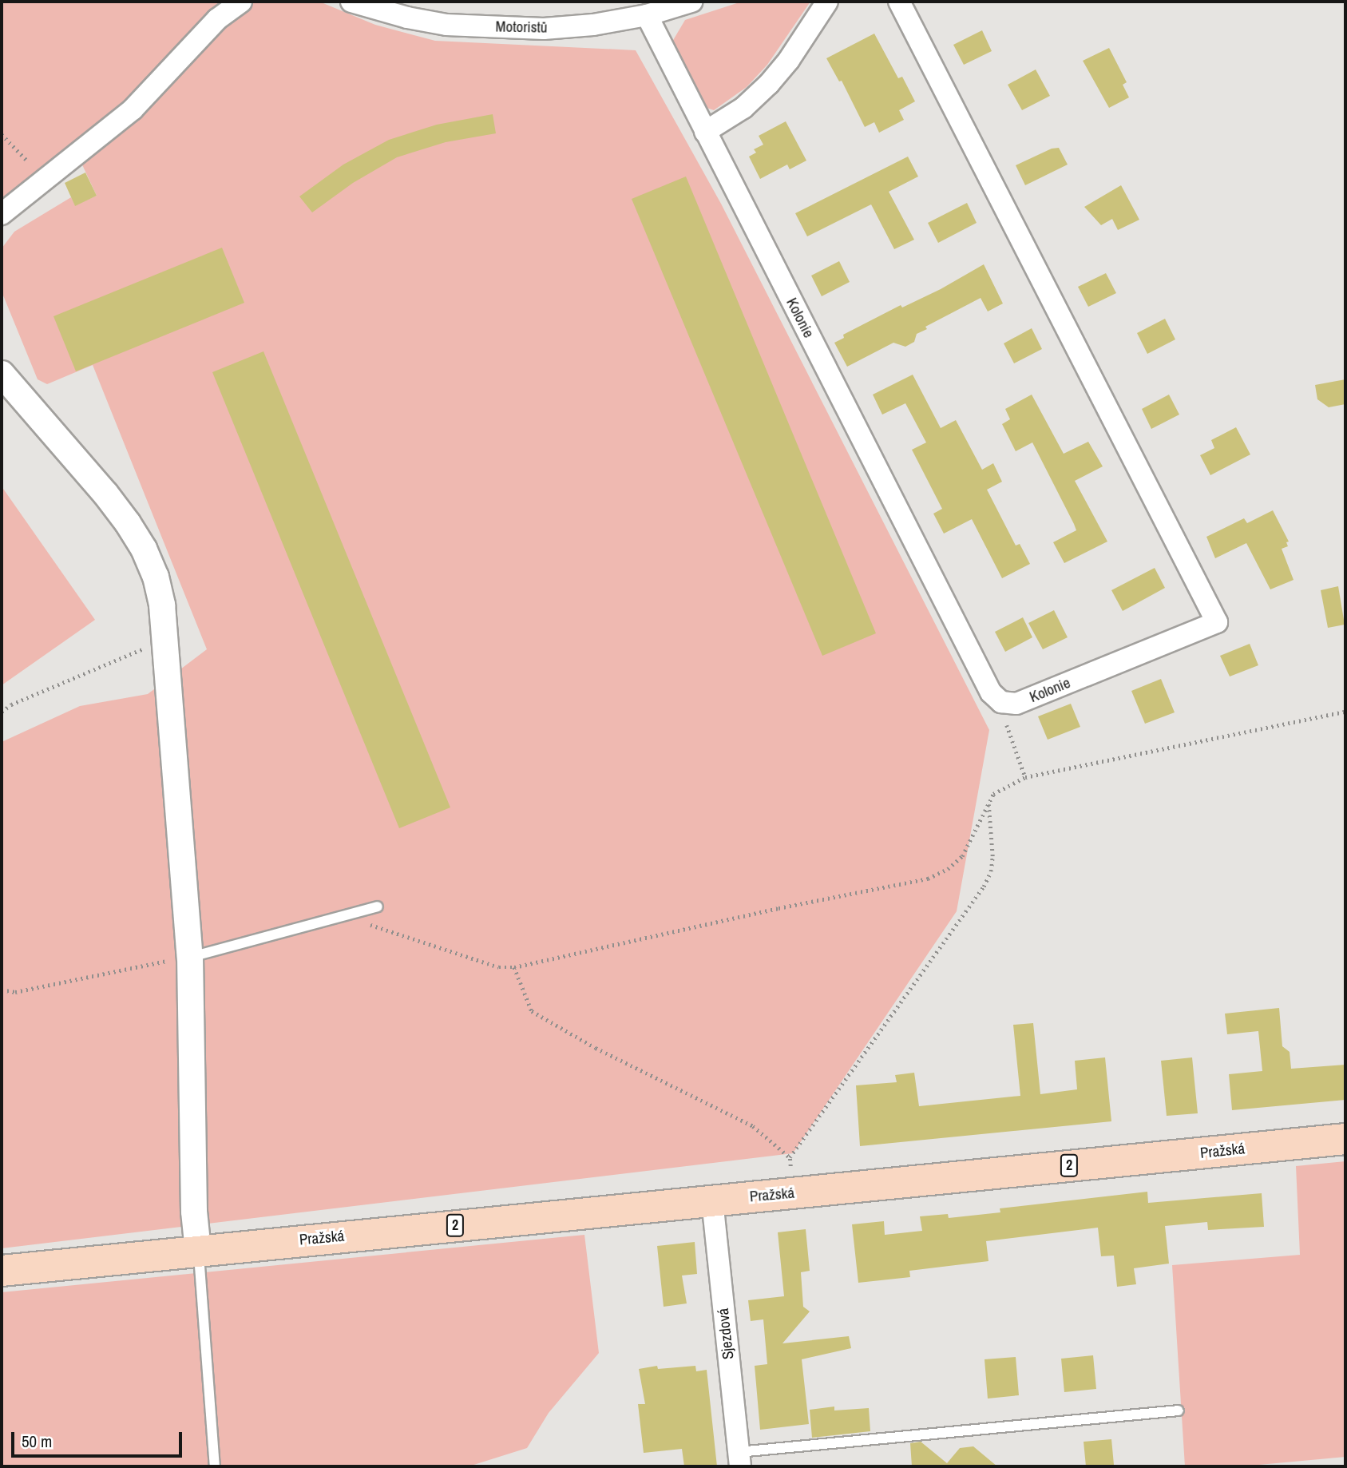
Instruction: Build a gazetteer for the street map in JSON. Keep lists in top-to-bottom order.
{
  "streets": {
    "main road": ["Pražská", "2"],
    "street": ["Motoristů", "Kolonie", "Sjezdová"]
  },
  "crossings": [
    ["Pražská", "2"],
    ["Pražská", "Sjezdová"]
  ],
  "scale_bar": "50 m"
}
